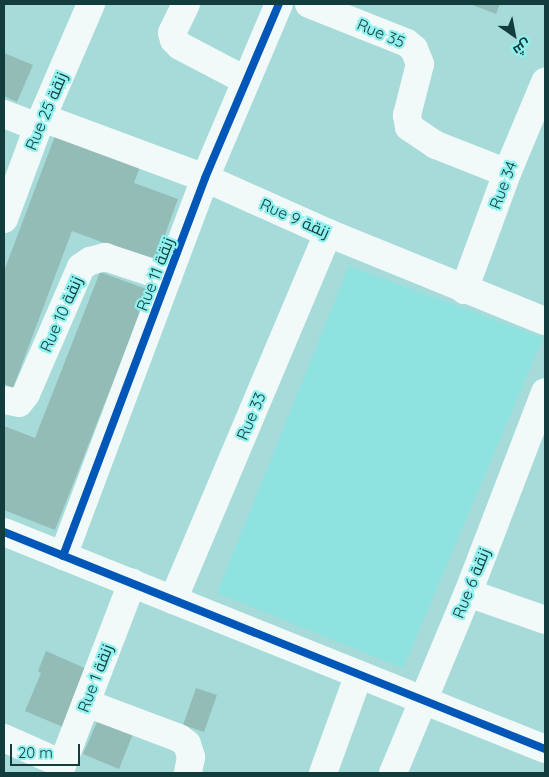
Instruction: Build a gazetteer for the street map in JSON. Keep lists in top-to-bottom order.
{
  "streets": {
    "street": [
      "Rue 35",
      "Rue 25 زنقة",
      "Rue 34",
      "Rue 9 زنقة",
      "Rue 11 زنقة",
      "Rue 10 زنقة",
      "Rue 33",
      "Rue 6 زنقة",
      "Rue 1 زنقة"
    ]
  },
  "crossings": [
    ["Rue 35", "Rue 34"],
    ["Rue 25 زنقة", "Rue 9 زنقة"],
    ["Rue 34", "Rue 9 زنقة"],
    ["Rue 9 زنقة", "Rue 11 زنقة"],
    ["Rue 9 زنقة", "Rue 33"],
    ["Rue 11 زنقة", "Rue 10 زنقة"]
  ],
  "scale_bar": "20 m",
  "north": "bottom right"
}
